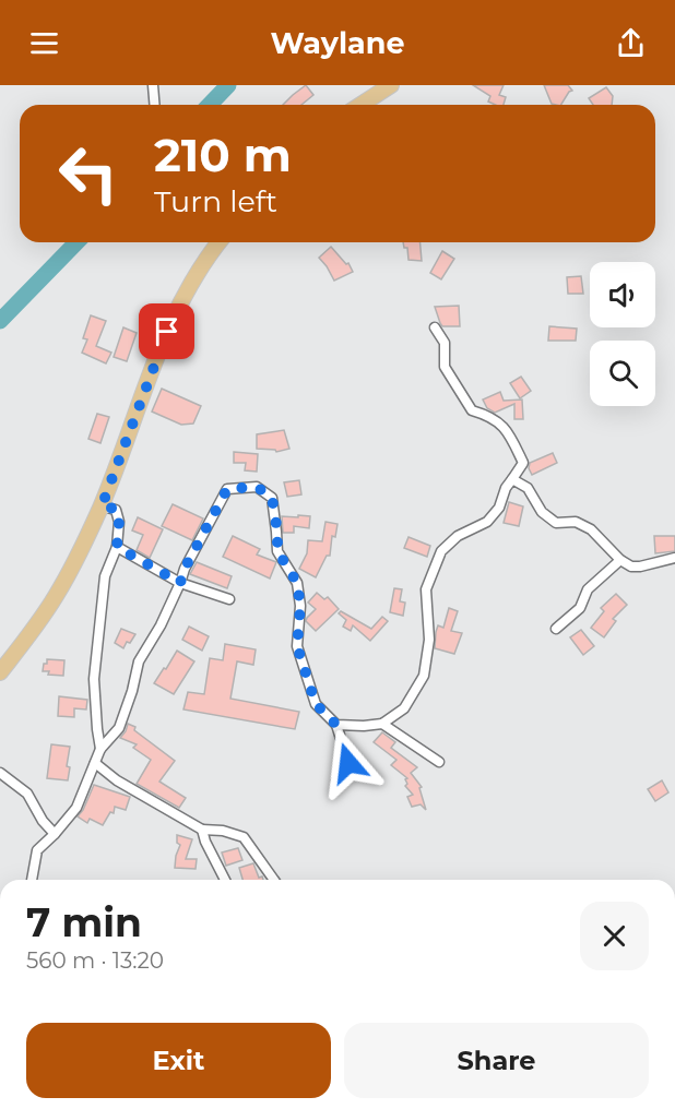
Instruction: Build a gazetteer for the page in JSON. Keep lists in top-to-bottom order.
{
  "page": {
    "header": "Waylane",
    "turn": ["210 m", "Turn left"],
    "heading": ["7 min", "560 m · 13:20"],
    "buttons": ["Exit", "Share"]
  }
}
